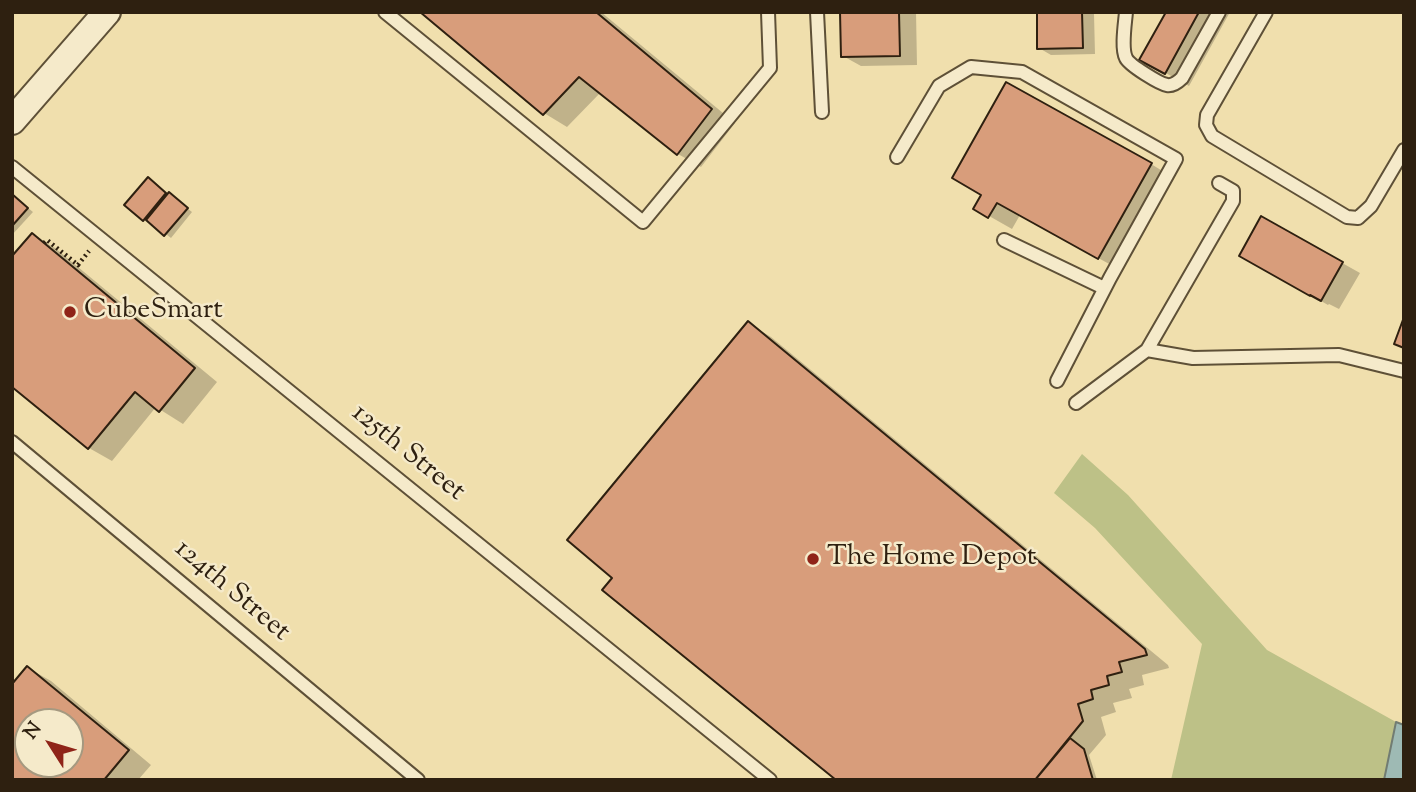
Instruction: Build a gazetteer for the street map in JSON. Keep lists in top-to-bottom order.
{
  "streets": {
    "lane": ["125th Street", "124th Street"]
  },
  "places": ["CubeSmart", "The Home Depot"],
  "north": "top left"
}
